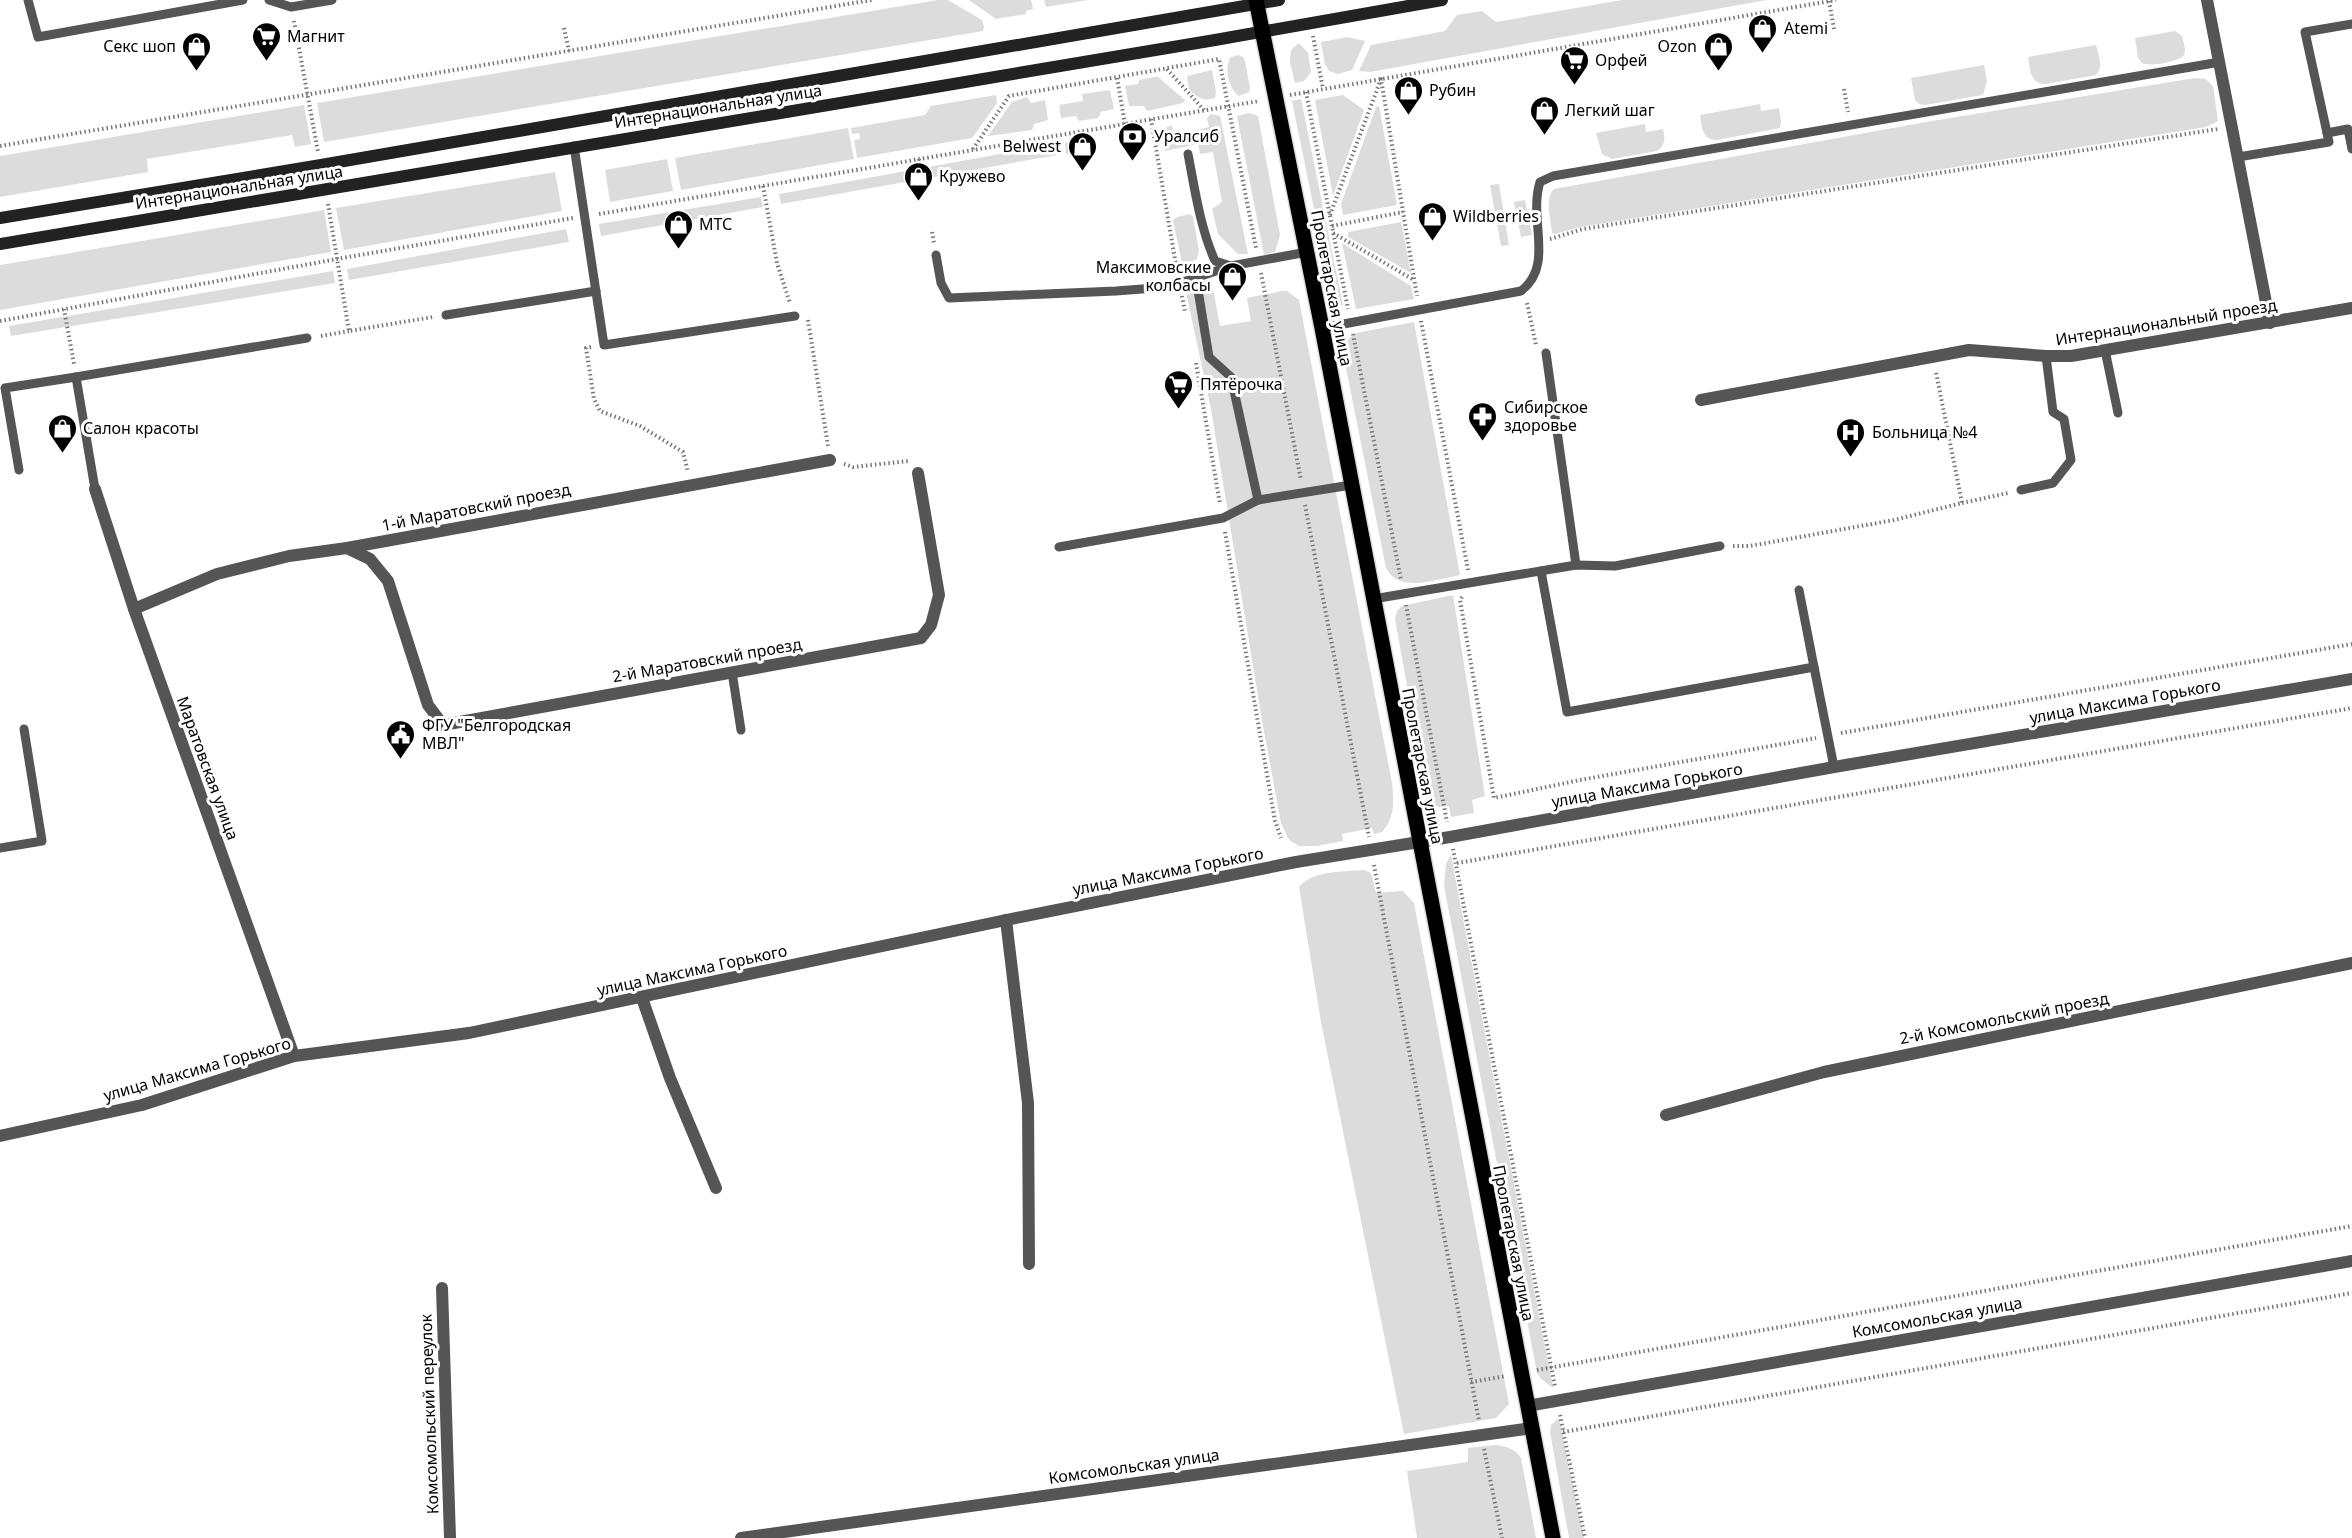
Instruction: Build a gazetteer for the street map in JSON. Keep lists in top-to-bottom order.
{
  "streets": {
    "main road": ["Интернациональная улица", "Пролетарская улица"],
    "street": [
      "Интернациональный проезд",
      "1-й Маратовский проезд",
      "2-й Маратовский проезд",
      "улица Максима Горького",
      "Маратовская улица",
      "2-й Комсомольский проезд",
      "Комсомольская улица",
      "Комсомольский переулок"
    ]
  },
  "crossings": [
    ["Интернациональная улица", "Пролетарская улица"],
    ["Пролетарская улица", "улица Максима Горького"],
    ["Пролетарская улица", "Комсомольская улица"],
    ["1-й Маратовский проезд", "2-й Маратовский проезд"],
    ["1-й Маратовский проезд", "Маратовская улица"],
    ["улица Максима Горького", "Маратовская улица"]
  ],
  "places": {
    "shop": [
      "Atemi",
      "Секс шоп",
      "Ozon",
      "Рубин",
      "Легкий шаг",
      "Belwest",
      "Кружево",
      "Wildberries",
      "МТС",
      "Максимовские колбасы",
      "Салон красоты"
    ],
    "supermarket": ["Магнит", "Орфей", "Пятёрочка"],
    "bank": ["Уралсиб"],
    "pharmacy": ["Сибирское здоровье"],
    "hospital": ["Больница №4"],
    "public building": ["ФГУ \"Белгородская МВЛ\""]
  }
}
